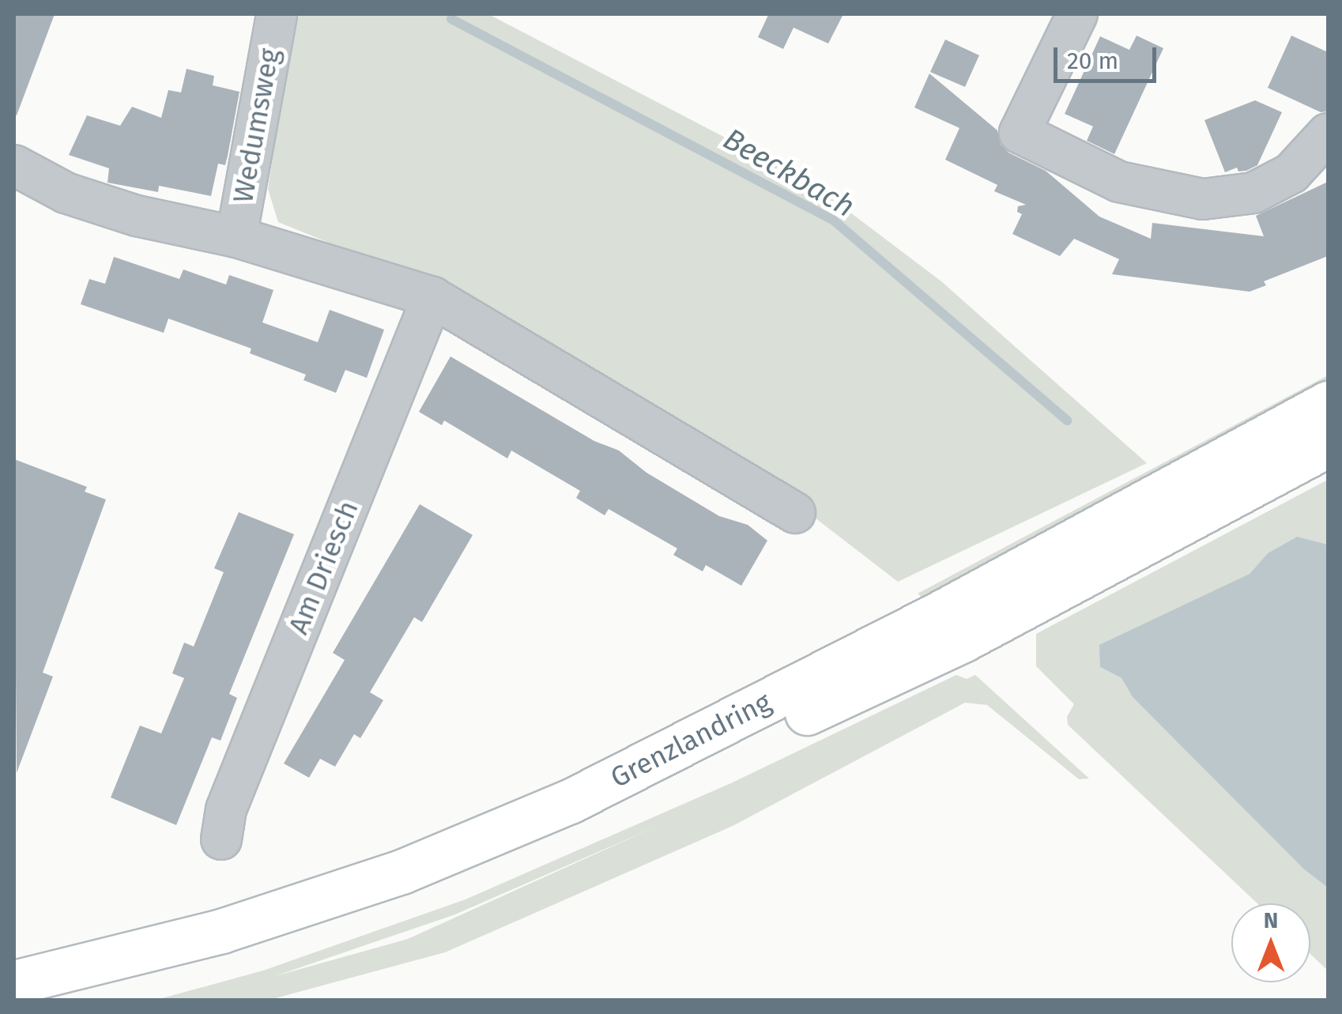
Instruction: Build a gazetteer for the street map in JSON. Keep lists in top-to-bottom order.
{
  "streets": {
    "main road": ["Grenzlandring"],
    "street": ["Wedumsweg", "Am Driesch"]
  },
  "water": ["Beeckbach"],
  "scale_bar": "20 m",
  "north": "top"
}
